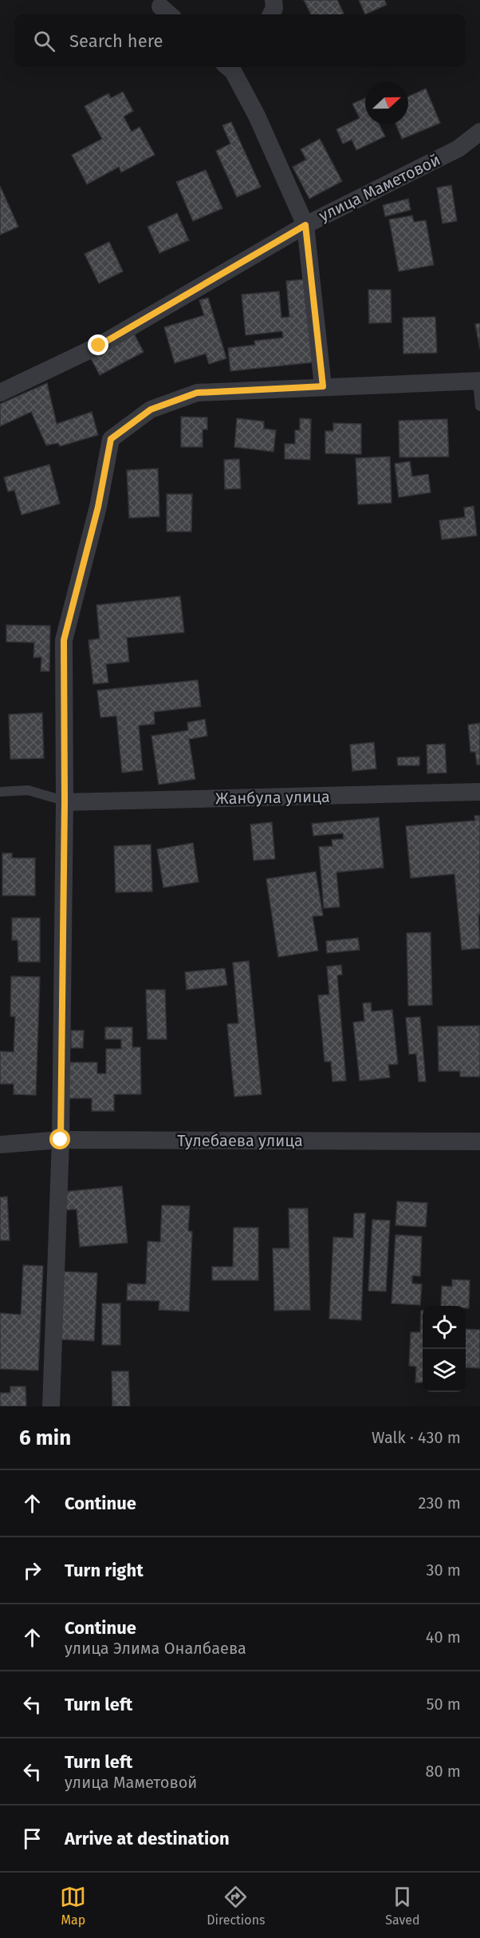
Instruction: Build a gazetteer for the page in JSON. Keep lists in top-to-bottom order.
{
  "streets": {
    "street": ["улица Маметовой", "Жанбула улица", "Тулебаева улица"]
  },
  "north": "right",
  "page": {
    "search": "Search here",
    "heading": ["6 min", "Walk · 430 m"],
    "list": [
      ["Continue", "230 m"],
      ["Turn right", "30 m"],
      ["Continue", "улица Элима Оналбаева", "40 m"],
      ["Turn left", "50 m"],
      ["Turn left", "улица Маметовой", "80 m"],
      "Arrive at destination"
    ],
    "nav": ["Map", "Directions", "Saved"]
  }
}
